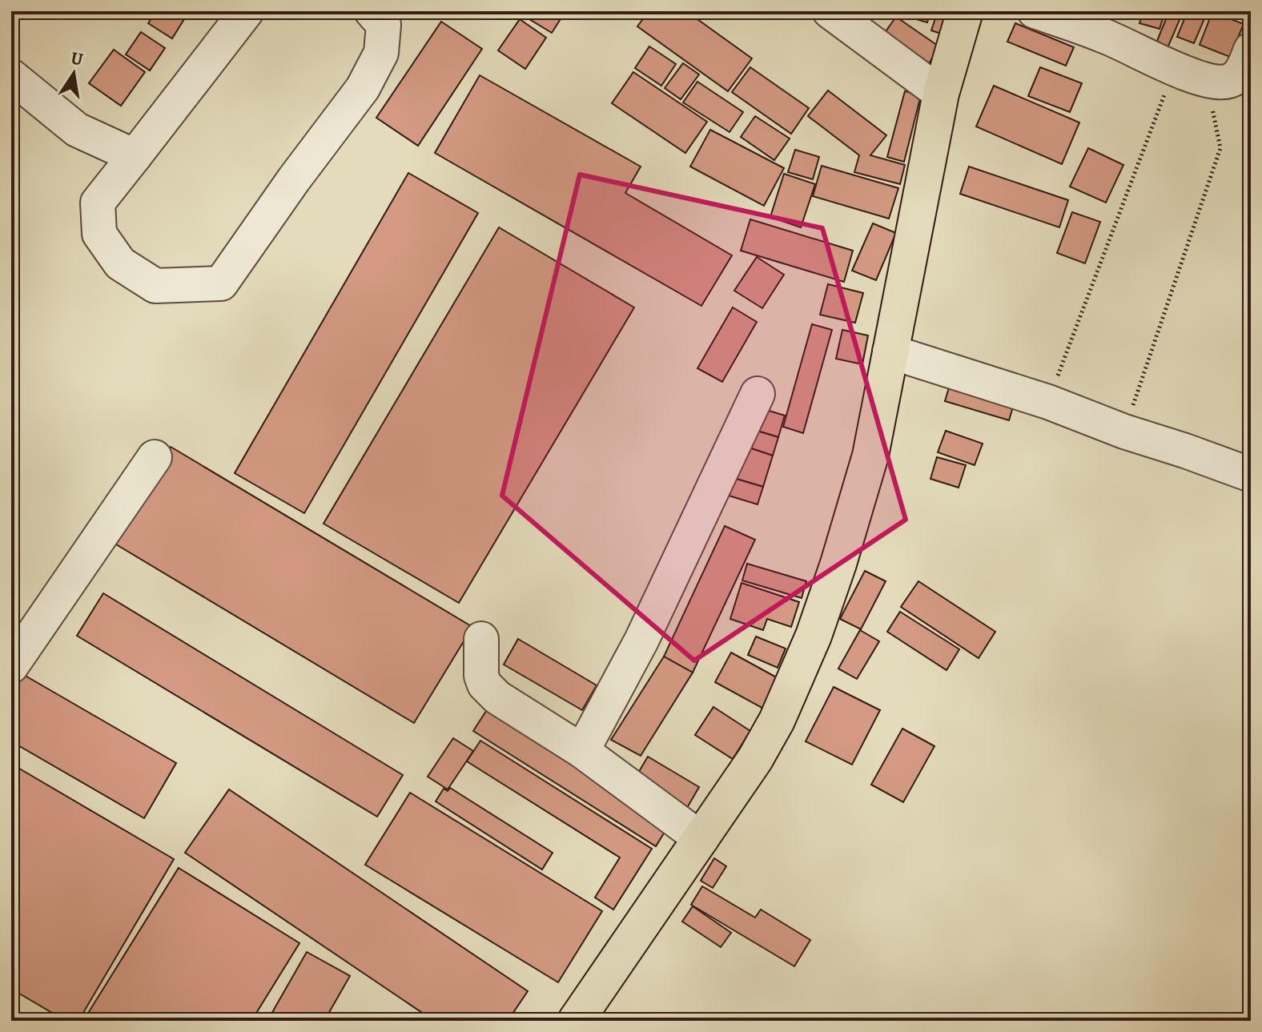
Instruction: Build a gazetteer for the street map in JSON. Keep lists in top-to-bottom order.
{
  "north": "top"
}
